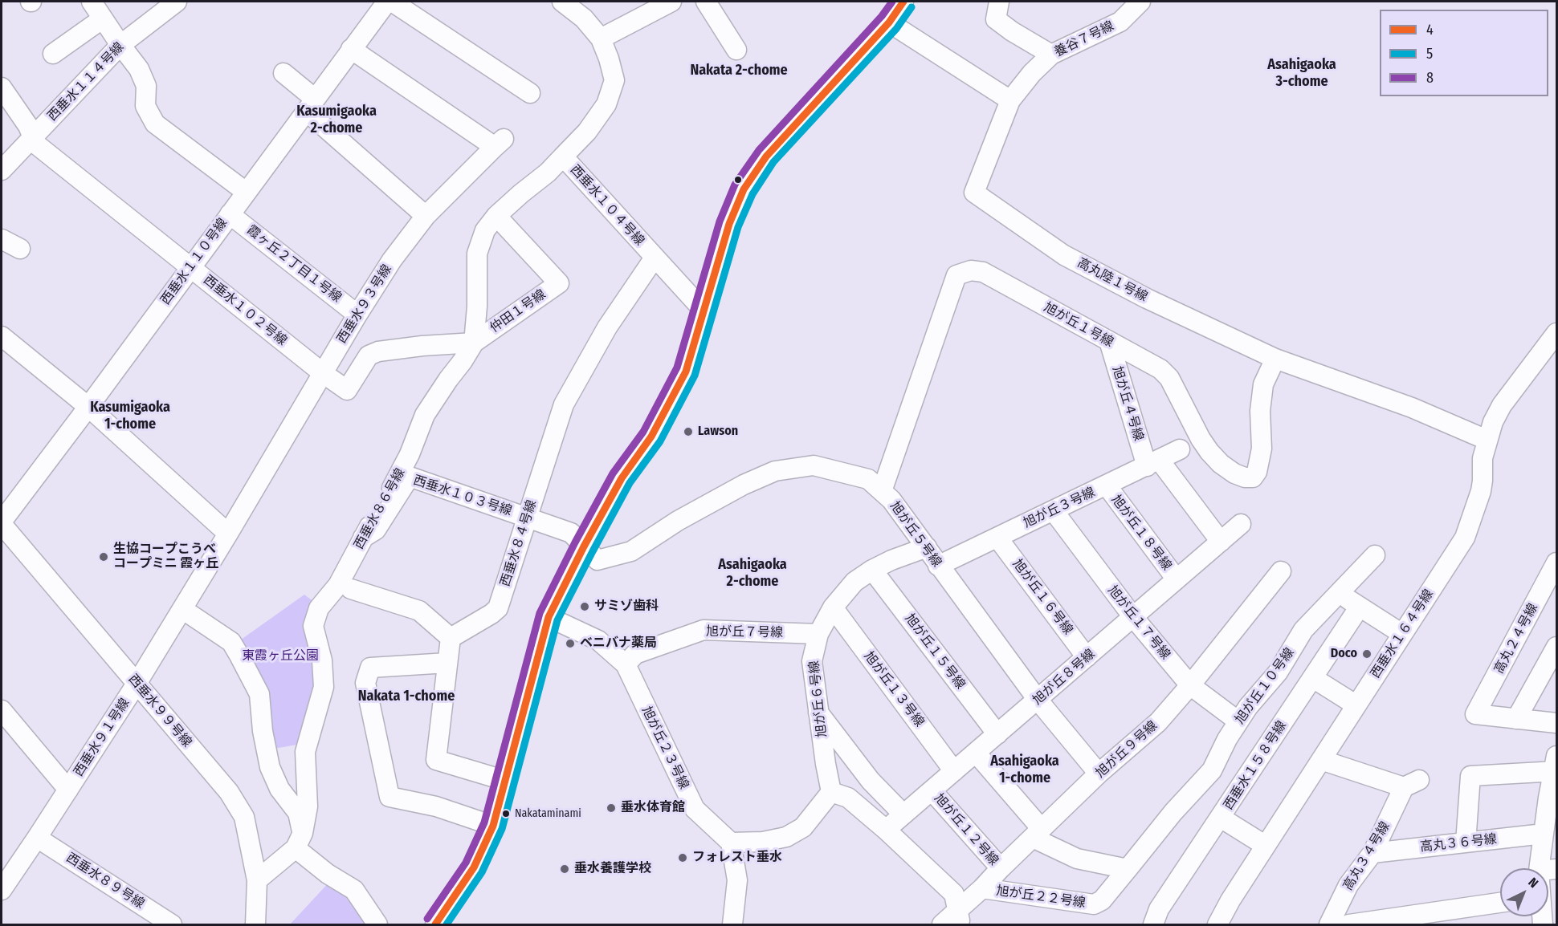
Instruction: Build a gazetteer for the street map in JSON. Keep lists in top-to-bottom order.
{
  "streets": {
    "street": [
      "養谷７号線",
      "西垂水１１４号線",
      "西垂水１０４号線",
      "西垂水１１０号線",
      "霞ヶ丘２丁目１号線",
      "高丸陸１号線",
      "西垂水９３号線",
      "西垂水１０２号線",
      "仲田１号線",
      "旭が丘１号線",
      "旭が丘４号線",
      "西垂水１０３号線",
      "旭が丘３号線",
      "西垂水８６号線",
      "旭が丘１８号線",
      "旭が丘５号線",
      "西垂水８４号線",
      "旭が丘１６号線",
      "旭が丘１７号線",
      "旭が丘７号線",
      "西垂水１６４号線",
      "高丸２４号線",
      "旭が丘１５号線",
      "旭が丘８号線",
      "旭が丘１０号線",
      "旭が丘１３号線",
      "旭が丘６号線",
      "西垂水９９号線",
      "西垂水９１号線",
      "旭が丘２３号線",
      "旭が丘９号線",
      "西垂水１５８号線",
      "旭が丘１２号線",
      "高丸３６号線",
      "高丸３４号線",
      "西垂水８９号線",
      "旭が丘２２号線"
    ]
  },
  "crossings": [
    ["養谷７号線", "高丸陸１号線"],
    ["西垂水１１４号線", "西垂水１０２号線"],
    ["西垂水１０４号線", "西垂水８６号線"],
    ["西垂水１０４号線", "西垂水８４号線"],
    ["西垂水１１０号線", "霞ヶ丘２丁目１号線"],
    ["西垂水１１０号線", "西垂水９３号線"],
    ["西垂水１１０号線", "西垂水１０２号線"],
    ["西垂水１１０号線", "西垂水９９号線"],
    ["霞ヶ丘２丁目１号線", "西垂水９３号線"],
    ["高丸陸１号線", "旭が丘１号線"],
    ["高丸陸１号線", "西垂水１６４号線"],
    ["西垂水９３号線", "西垂水１０２号線"],
    ["西垂水９３号線", "西垂水９１号線"],
    ["西垂水１０２号線", "仲田１号線"],
    ["西垂水１０２号線", "西垂水８６号線"],
    ["仲田１号線", "西垂水８６号線"],
    ["旭が丘１号線", "旭が丘４号線"],
    ["旭が丘１号線", "旭が丘５号線"],
    ["旭が丘４号線", "旭が丘３号線"],
    ["西垂水１０３号線", "西垂水８６号線"],
    ["西垂水１０３号線", "旭が丘５号線"],
    ["西垂水１０３号線", "西垂水８４号線"],
    ["旭が丘３号線", "旭が丘１８号線"],
    ["旭が丘３号線", "旭が丘５号線"],
    ["旭が丘３号線", "旭が丘１６号線"],
    ["旭が丘３号線", "旭が丘１７号線"],
    ["旭が丘１８号線", "旭が丘８号線"],
    ["旭が丘５号線", "旭が丘８号線"],
    ["旭が丘５号線", "旭が丘６号線"],
    ["旭が丘５号線", "旭が丘９号線"],
    ["旭が丘１６号線", "旭が丘８号線"],
    ["旭が丘１７号線", "旭が丘８号線"],
    ["旭が丘１７号線", "旭が丘１０号線"],
    ["旭が丘１７号線", "旭が丘９号線"],
    ["旭が丘７号線", "旭が丘６号線"],
    ["旭が丘７号線", "旭が丘２３号線"],
    ["西垂水１６４号線", "高丸３４号線"],
    ["旭が丘１５号線", "旭が丘８号線"],
    ["旭が丘１５号線", "旭が丘６号線"],
    ["旭が丘８号線", "旭が丘１３号線"],
    ["旭が丘８号線", "旭が丘１２号線"],
    ["旭が丘１０号線", "旭が丘２２号線"],
    ["旭が丘１３号線", "旭が丘６号線"],
    ["西垂水９９号線", "西垂水９１号線"],
    ["西垂水９１号線", "西垂水８９号線"],
    ["旭が丘９号線", "旭が丘１２号線"],
    ["旭が丘９号線", "旭が丘２２号線"],
    ["高丸３６号線", "高丸３４号線"]
  ],
  "districts": [
    "Asahigaoka 3-chome",
    "Nakata 2-chome",
    "Kasumigaoka 2-chome",
    "Kasumigaoka 1-chome",
    "Asahigaoka 2-chome",
    "Nakata 1-chome",
    "Asahigaoka 1-chome"
  ],
  "parks": ["東霞ヶ丘公園"],
  "places": [
    "Lawson",
    "生協コープこうべ コープミニ 霞ヶ丘",
    "サミゾ歯科",
    "ベニバナ薬局",
    "Doco",
    "垂水体育館",
    "Nakataminami",
    "フォレスト垂水",
    "垂水養護学校"
  ],
  "lines": ["transit line 4", "transit line 8", "transit line 5"],
  "legend": ["4", "5", "8"],
  "north": "top right"
}
